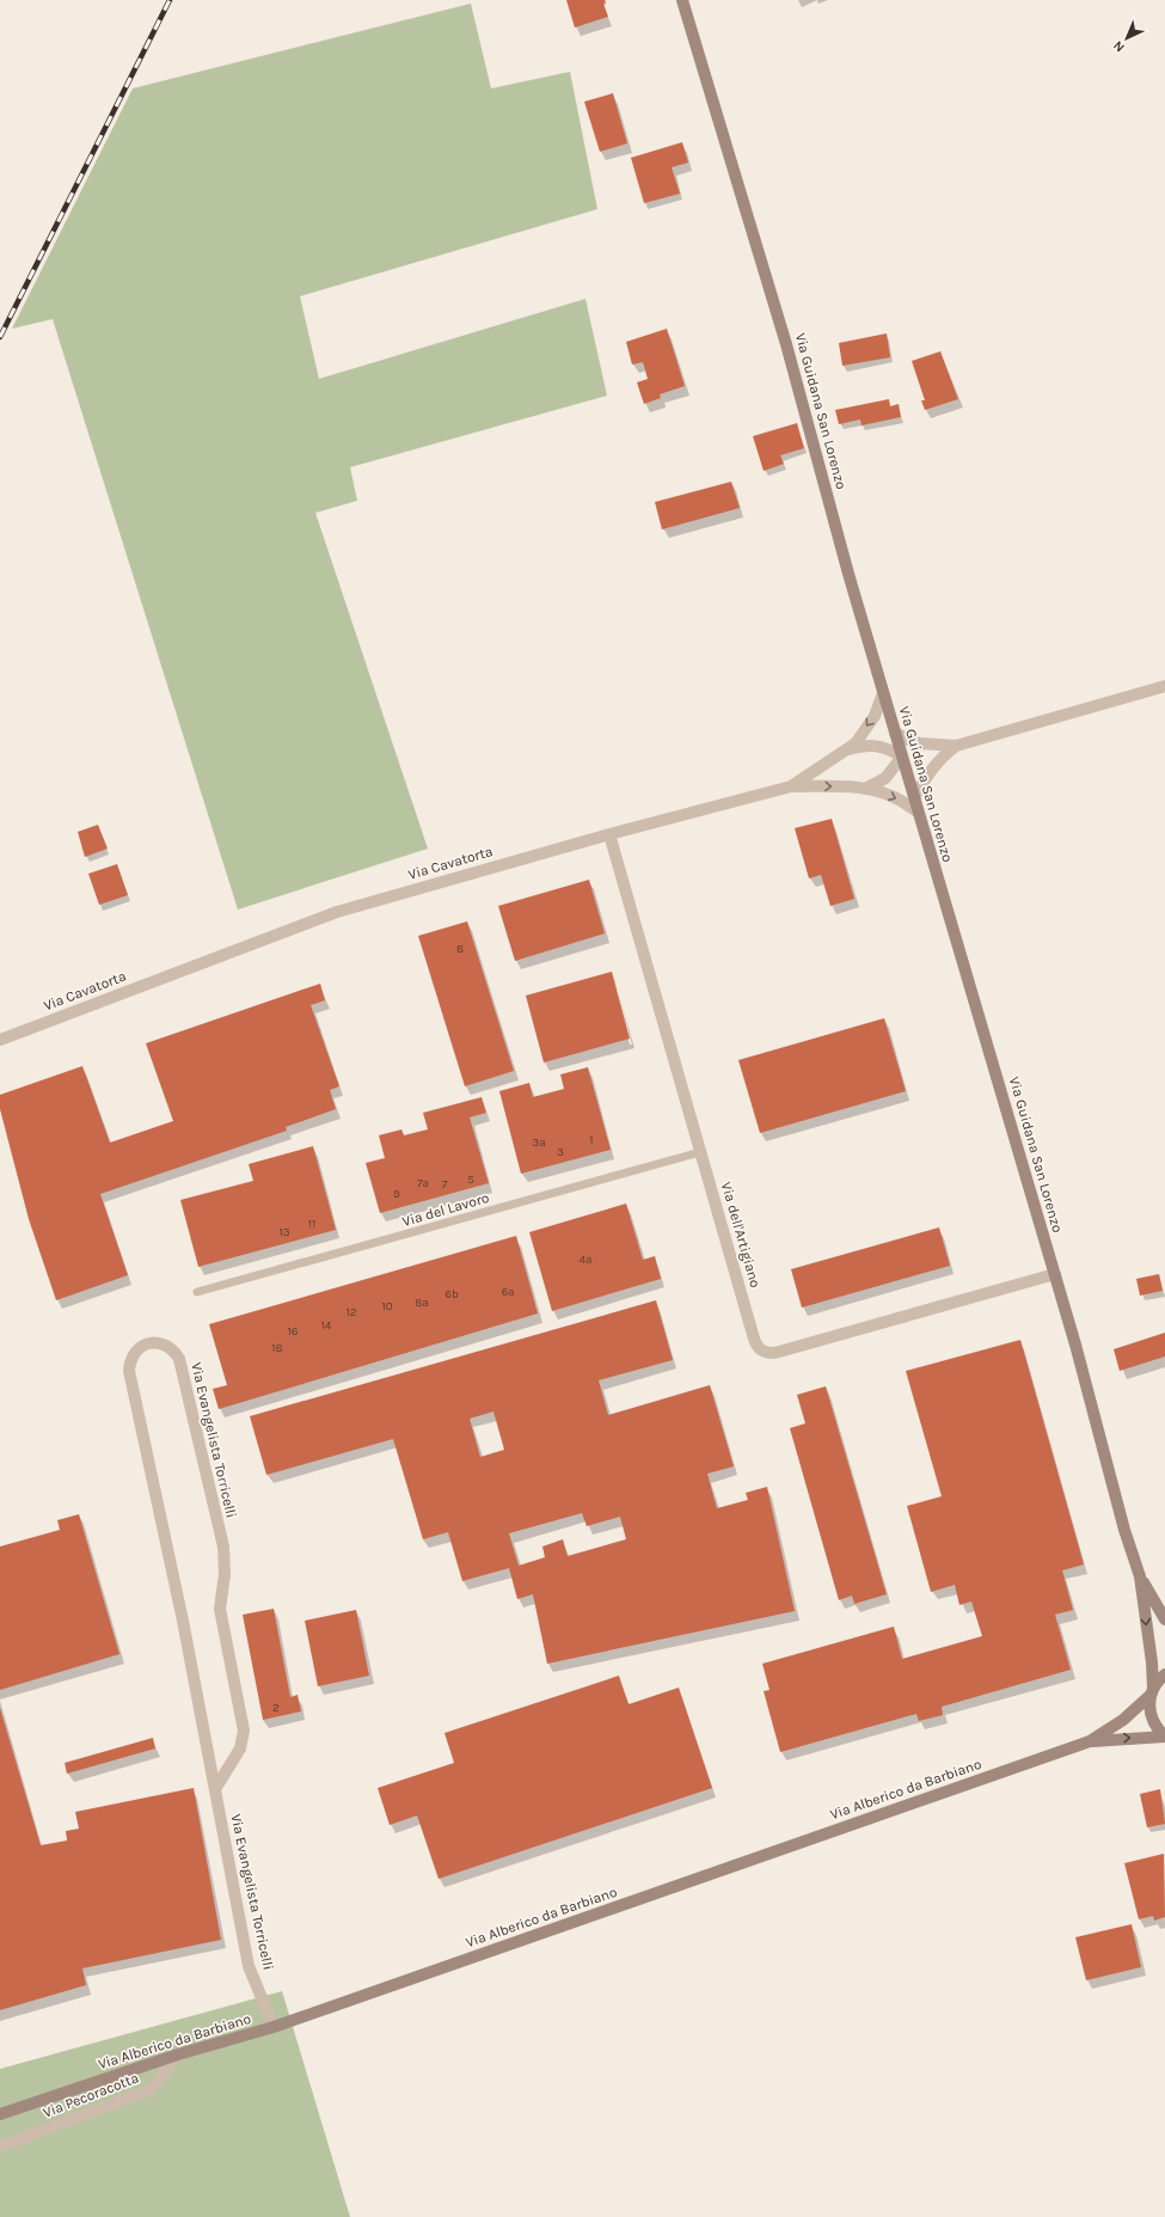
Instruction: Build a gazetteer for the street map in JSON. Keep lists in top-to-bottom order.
{
  "streets": {
    "street": [
      "Via Guidana San Lorenzo",
      "Via Cavatorta",
      "Via dell'Artigiano",
      "Via Evangelista Torricelli",
      "Via Alberico da Barbiano",
      "Via Pecoracotta"
    ],
    "lane": ["Via del Lavoro"]
  },
  "crossings": [
    ["Via Guidana San Lorenzo", "Via Cavatorta"],
    ["Via Guidana San Lorenzo", "Via dell'Artigiano"],
    ["Via Cavatorta", "Via dell'Artigiano"],
    ["Via del Lavoro", "Via dell'Artigiano"],
    ["Via Evangelista Torricelli", "Via Alberico da Barbiano"],
    ["Via Alberico da Barbiano", "Via Pecoracotta"]
  ],
  "house_numbers": [
    "8",
    "1",
    "3a",
    "3",
    "5",
    "7a",
    "7",
    "9",
    "11",
    "13",
    "4a",
    "6a",
    "6b",
    "8a",
    "10",
    "12",
    "14",
    "16",
    "18",
    "2"
  ],
  "north": "bottom left"
}
